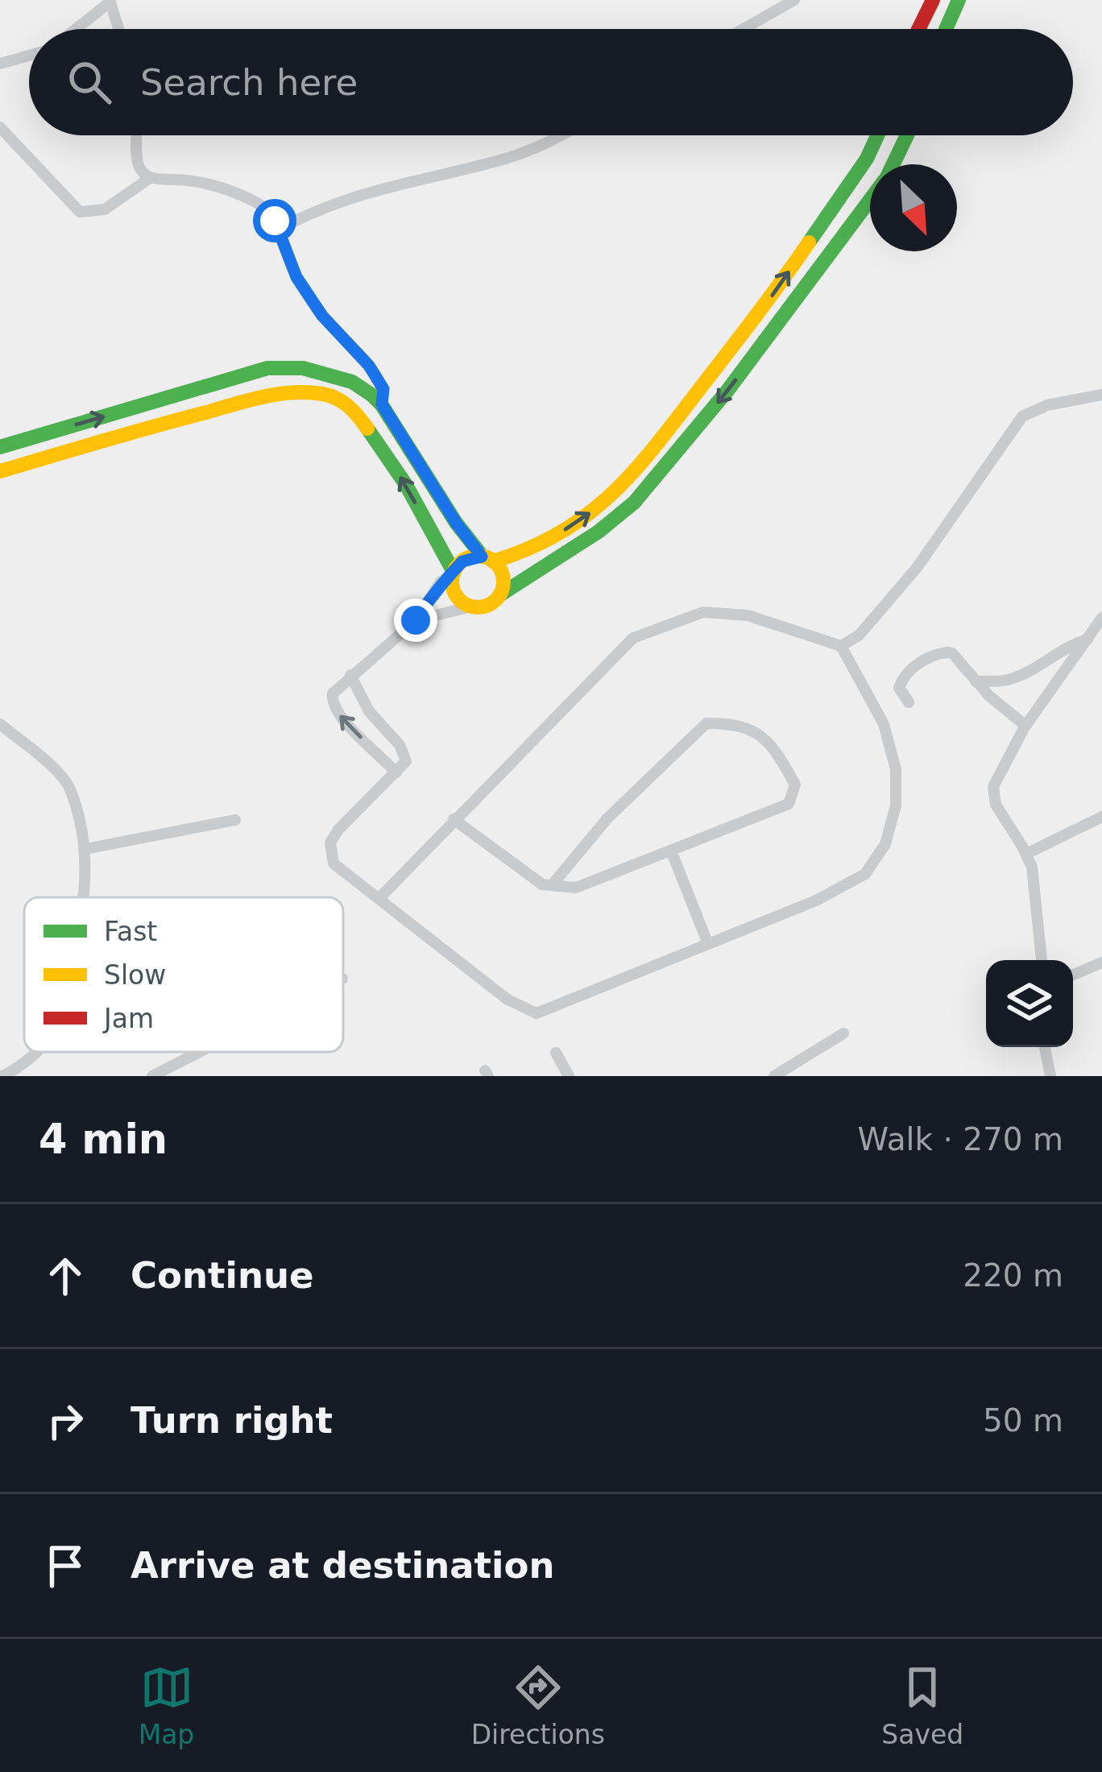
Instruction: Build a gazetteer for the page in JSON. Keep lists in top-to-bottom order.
{
  "legend": ["Fast", "Slow", "Jam"],
  "north": "bottom right",
  "page": {
    "search": "Search here",
    "heading": ["4 min", "Walk · 270 m"],
    "list": [
      ["Continue", "220 m"],
      ["Turn right", "50 m"],
      "Arrive at destination"
    ],
    "nav": ["Map", "Directions", "Saved"]
  }
}
